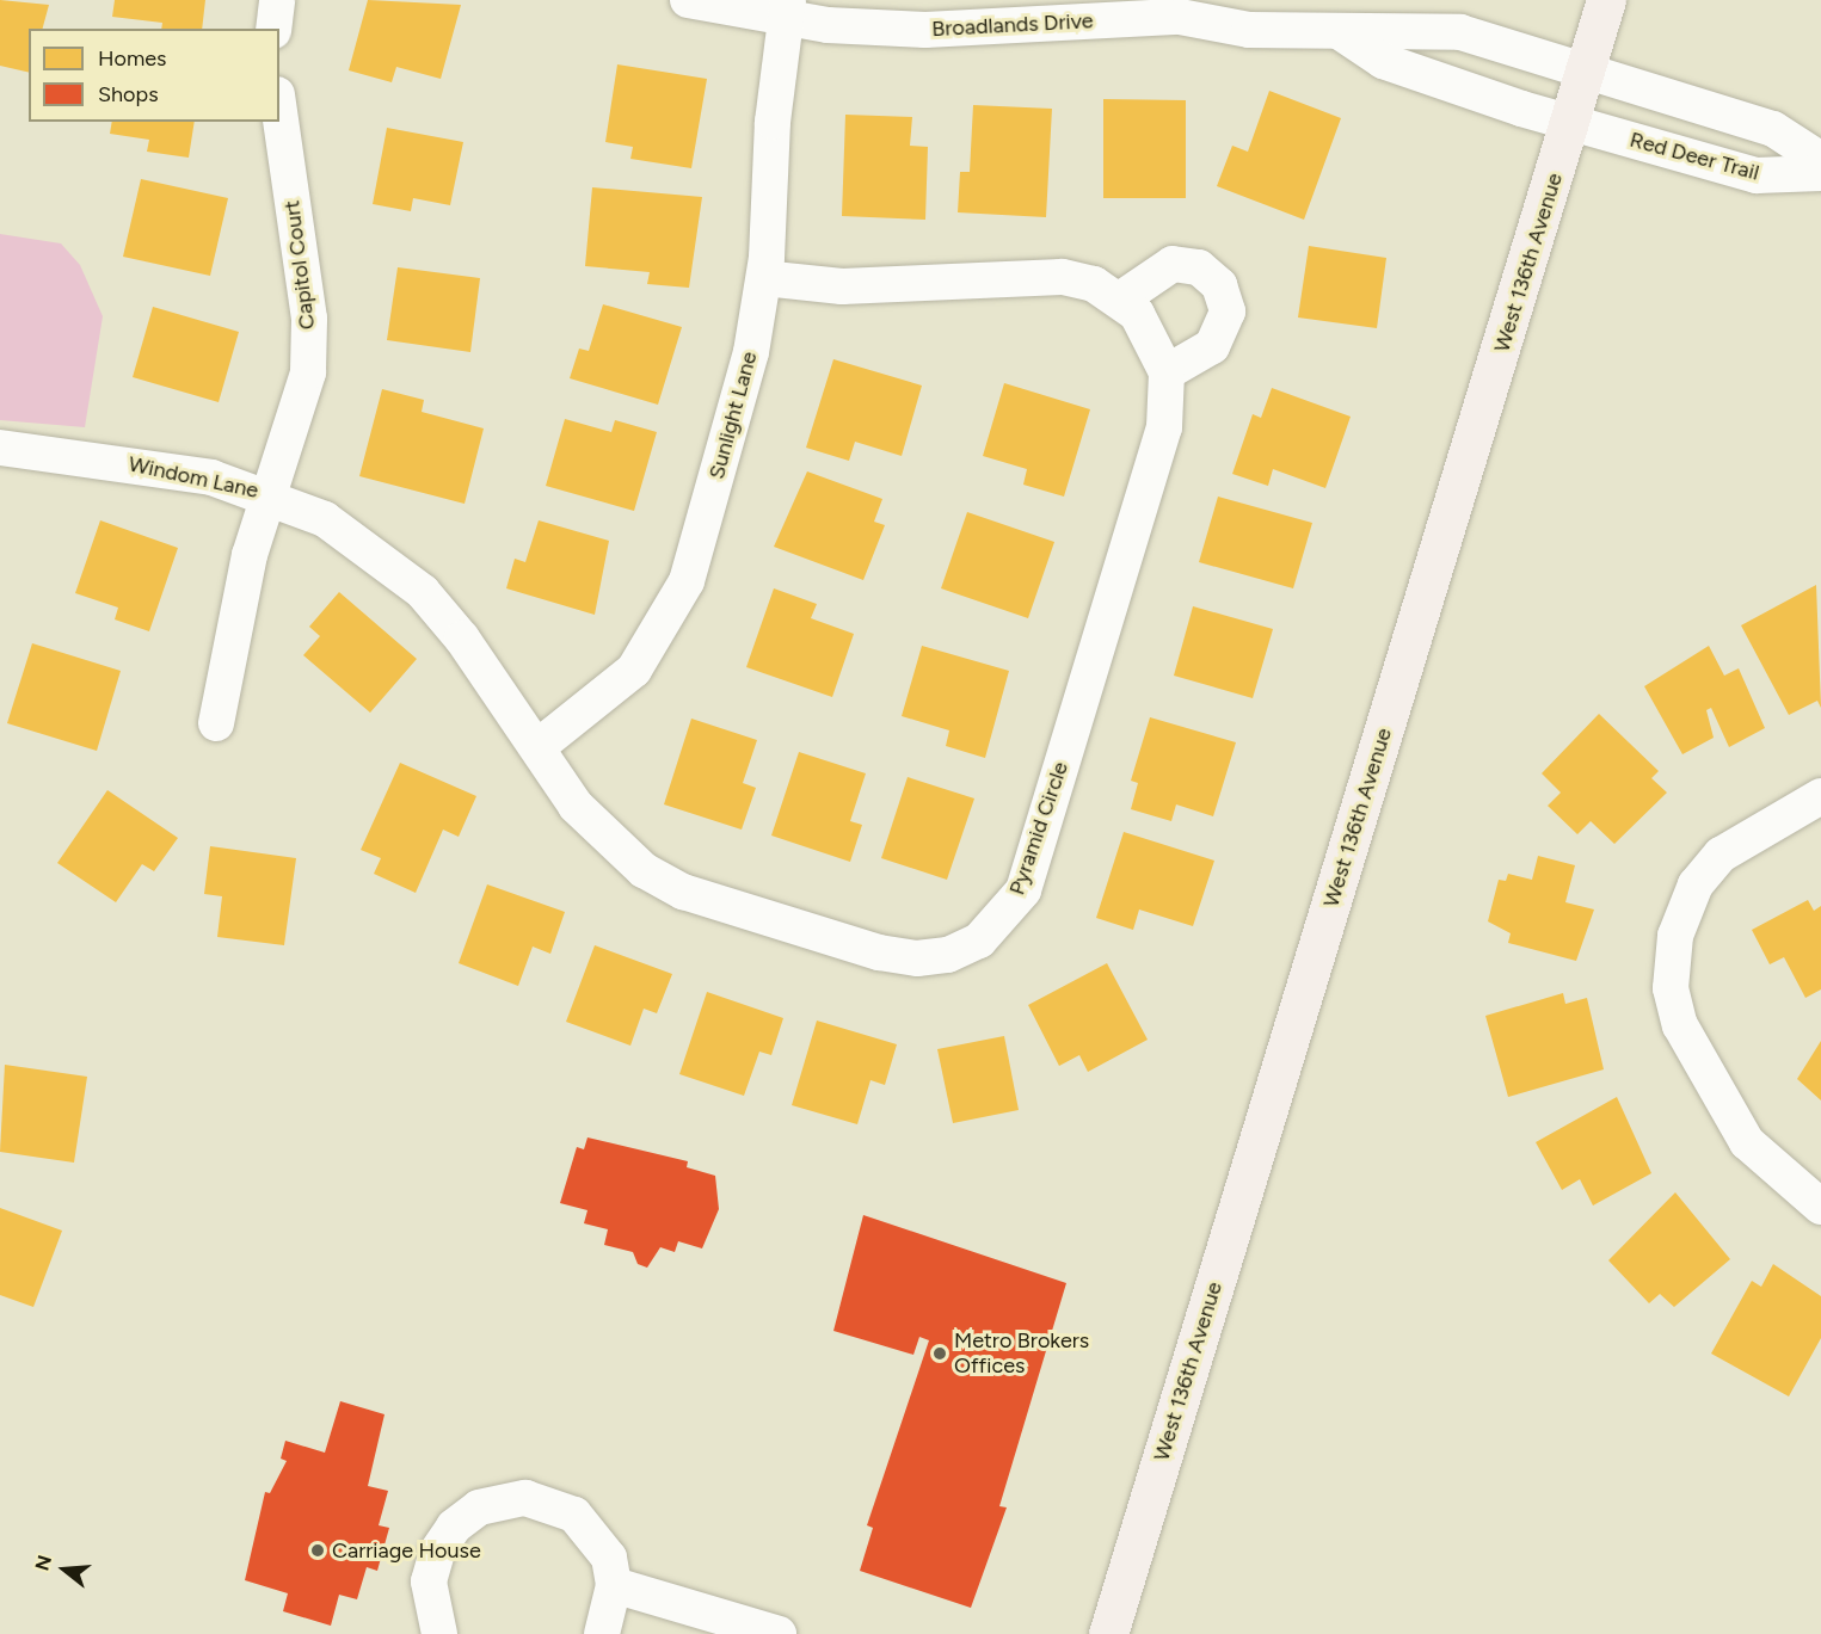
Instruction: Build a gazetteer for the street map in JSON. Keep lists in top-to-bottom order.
{
  "streets": {
    "main road": ["West 136th Avenue"],
    "street": [
      "Broadlands Drive",
      "Red Deer Trail",
      "Capitol Court",
      "Sunlight Lane",
      "Windom Lane",
      "Pyramid Circle"
    ]
  },
  "crossings": [
    ["Broadlands Drive", "West 136th Avenue"],
    ["Broadlands Drive", "Sunlight Lane"],
    ["Red Deer Trail", "West 136th Avenue"],
    ["Capitol Court", "Windom Lane"],
    ["Sunlight Lane", "Windom Lane"],
    ["Sunlight Lane", "Pyramid Circle"],
    ["Windom Lane", "Pyramid Circle"]
  ],
  "places": ["Metro Brokers Offices", "Carriage House"],
  "legend": ["Homes", "Shops"],
  "north": "left"
}
